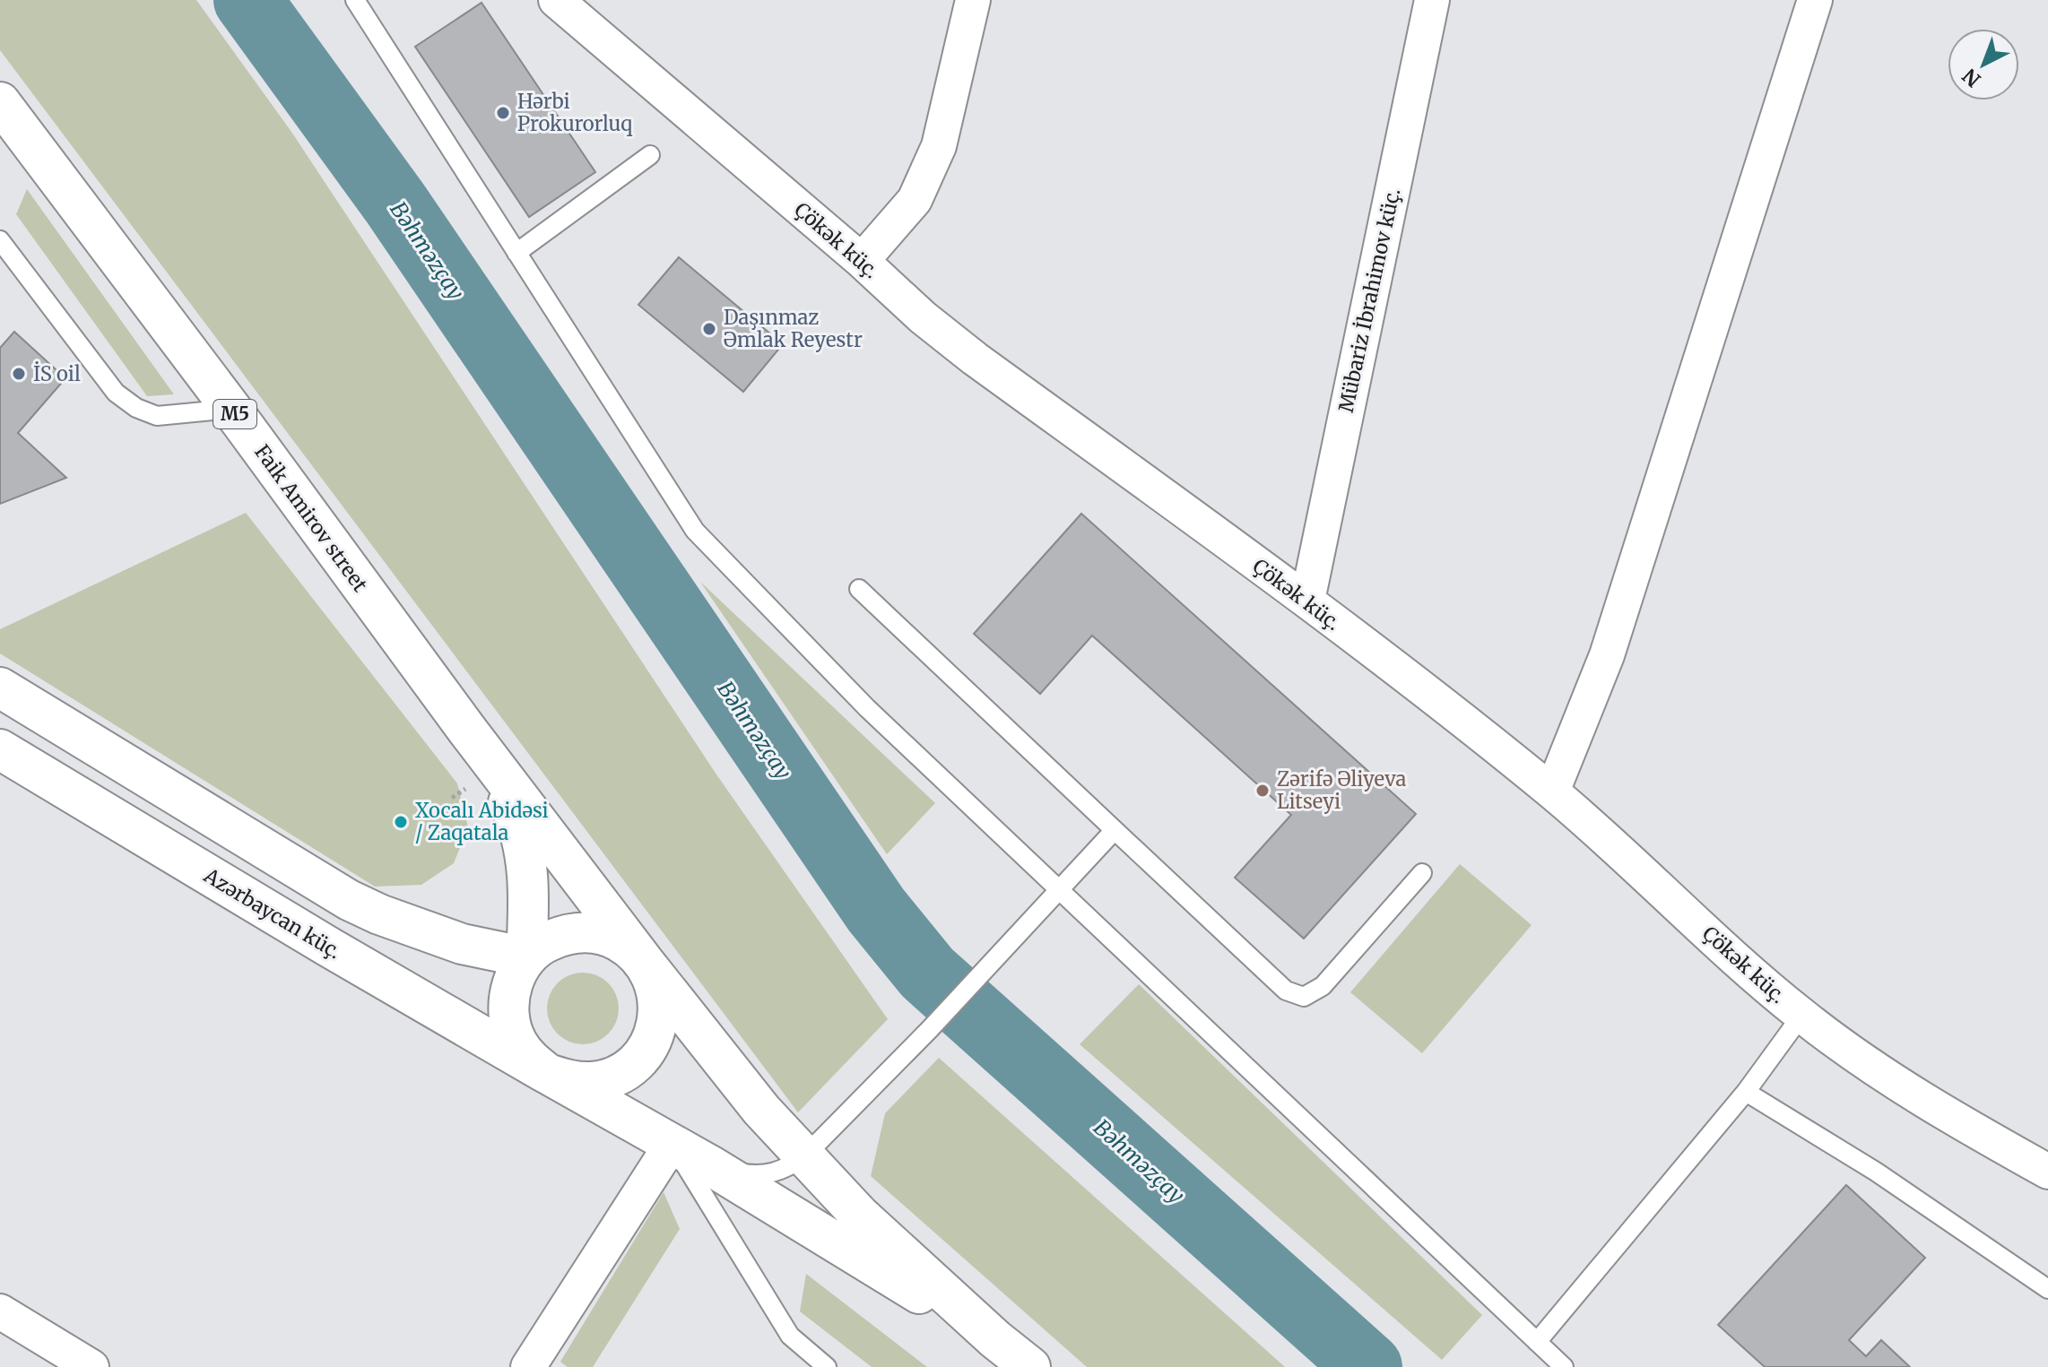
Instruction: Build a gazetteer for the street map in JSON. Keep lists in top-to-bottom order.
{
  "streets": {
    "main road": ["M5", "Faik Amirov street", "Azərbaycan küç."],
    "street": ["Çökək küç.", "Mübariz İbrahimov küç."]
  },
  "crossings": [
    ["Çökək küç.", "Mübariz İbrahimov küç."]
  ],
  "water": ["Bəhməzçay"],
  "places": [
    "Hərbi Prokurorluq",
    "Daşınmaz Əmlak Reyestr",
    "İS oil",
    "Zərifə Əliyeva Litseyi",
    "Xocalı Abidəsi / Zaqatala"
  ],
  "north": "bottom left"
}
